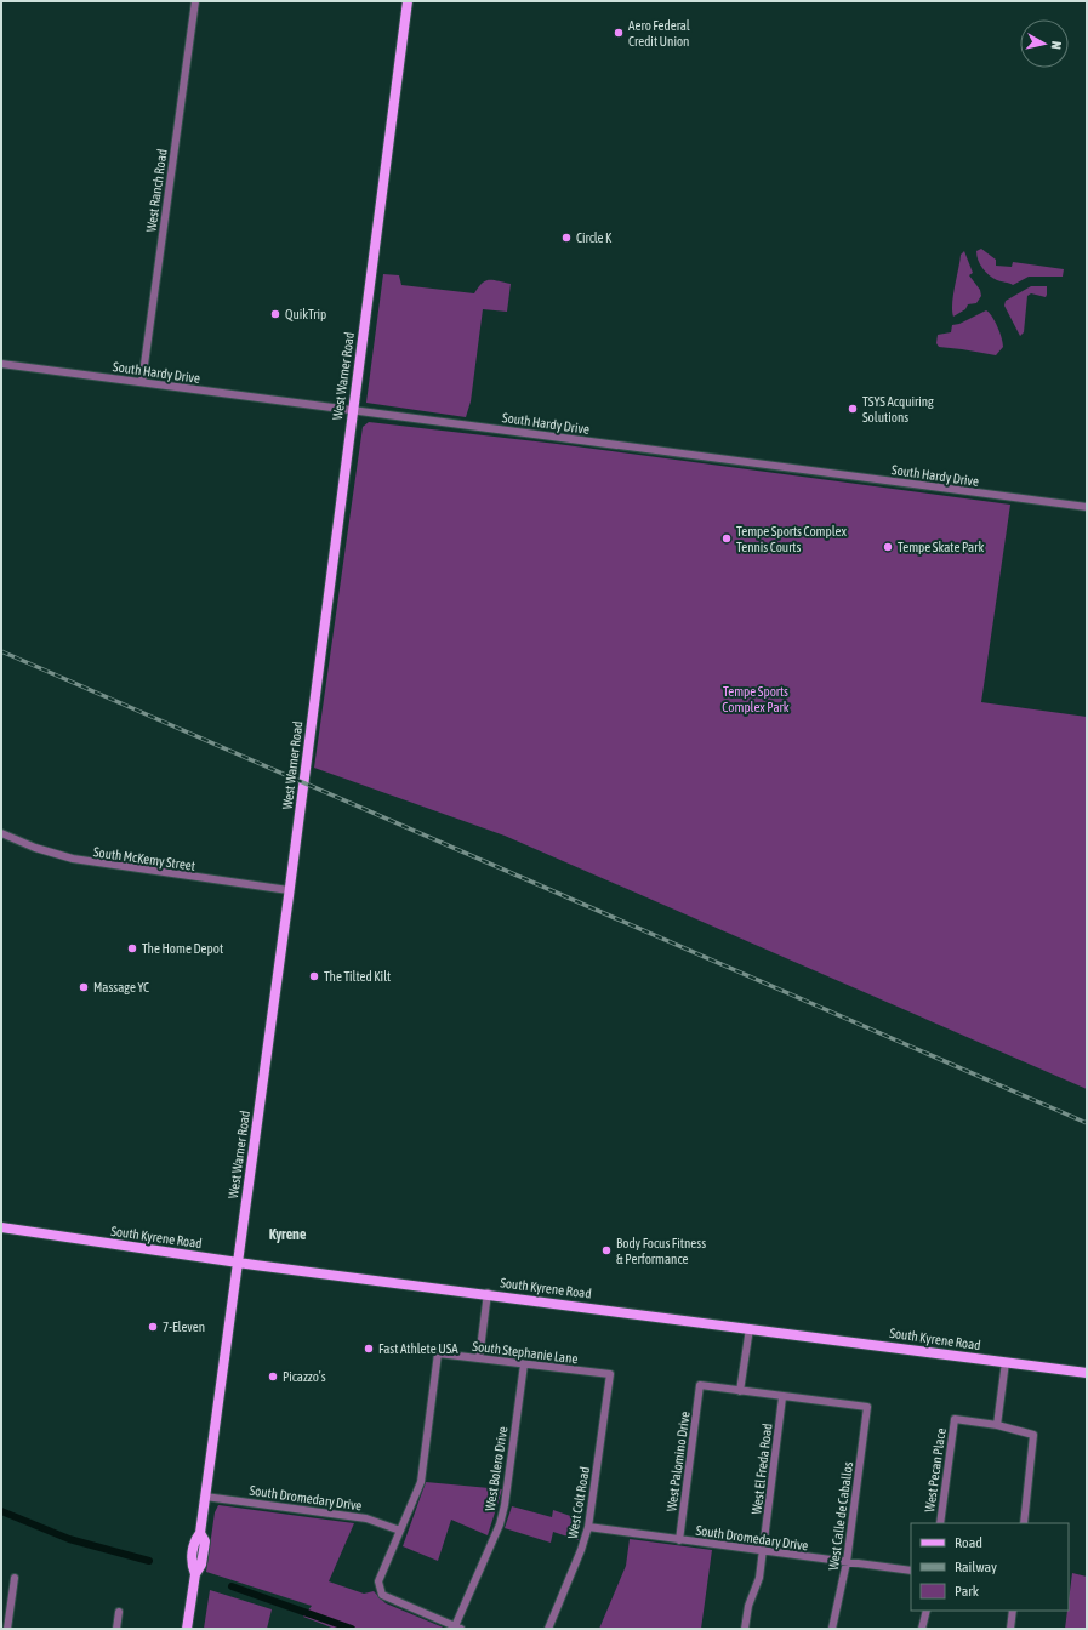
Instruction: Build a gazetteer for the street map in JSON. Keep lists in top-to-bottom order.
{
  "streets": {
    "main road": ["West Warner Road", "South Kyrene Road"],
    "street": [
      "West Ranch Road",
      "South Hardy Drive",
      "South McKemy Street",
      "South Stephanie Lane",
      "West Palomino Drive",
      "West Bolero Drive",
      "West El Freda Road",
      "West Pecan Place",
      "South Dromedary Drive",
      "West Colt Road",
      "West Calle de Caballos"
    ]
  },
  "crossings": [
    ["West Ranch Road", "South Hardy Drive"],
    ["South Hardy Drive", "West Warner Road"],
    ["West Warner Road", "South McKemy Street"],
    ["West Warner Road", "South Kyrene Road"],
    ["West Warner Road", "South Dromedary Drive"],
    ["South Stephanie Lane", "West Bolero Drive"],
    ["South Stephanie Lane", "South Dromedary Drive"],
    ["South Stephanie Lane", "West Colt Road"],
    ["West Palomino Drive", "South Dromedary Drive"],
    ["West El Freda Road", "South Dromedary Drive"],
    ["West El Freda Road", "West Calle de Caballos"],
    ["South Dromedary Drive", "West Colt Road"],
    ["South Dromedary Drive", "West Calle de Caballos"]
  ],
  "districts": ["Kyrene"],
  "parks": ["Tempe Sports Complex Park"],
  "places": [
    "Aero Federal Credit Union",
    "Circle K",
    "QuikTrip",
    "TSYS Acquiring Solutions",
    "Tempe Sports Complex Tennis Courts",
    "Tempe Skate Park",
    "The Home Depot",
    "The Tilted Kilt",
    "Massage YC",
    "Body Focus Fitness & Performance",
    "7-Eleven",
    "Fast Athlete USA",
    "Picazzo’s"
  ],
  "legend": ["Road", "Railway", "Park"],
  "north": "right"
}
